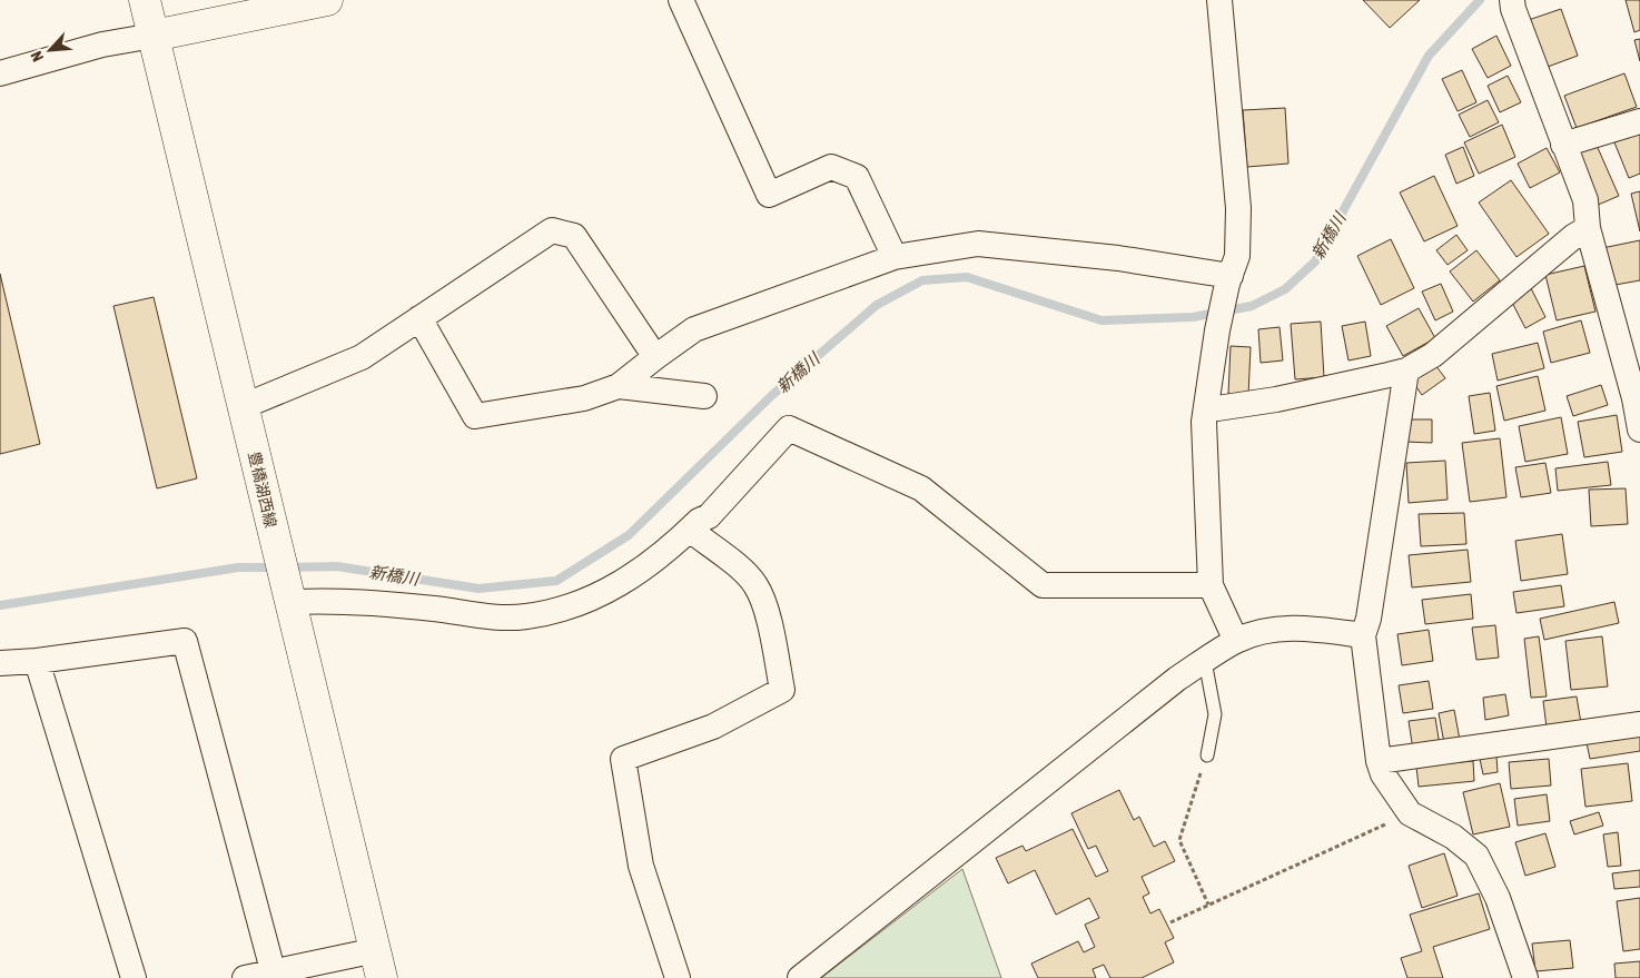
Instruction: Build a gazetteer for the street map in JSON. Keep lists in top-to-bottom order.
{
  "streets": {
    "main road": ["豊橋湖西線"]
  },
  "water": ["新橋川"],
  "north": "bottom left"
}
